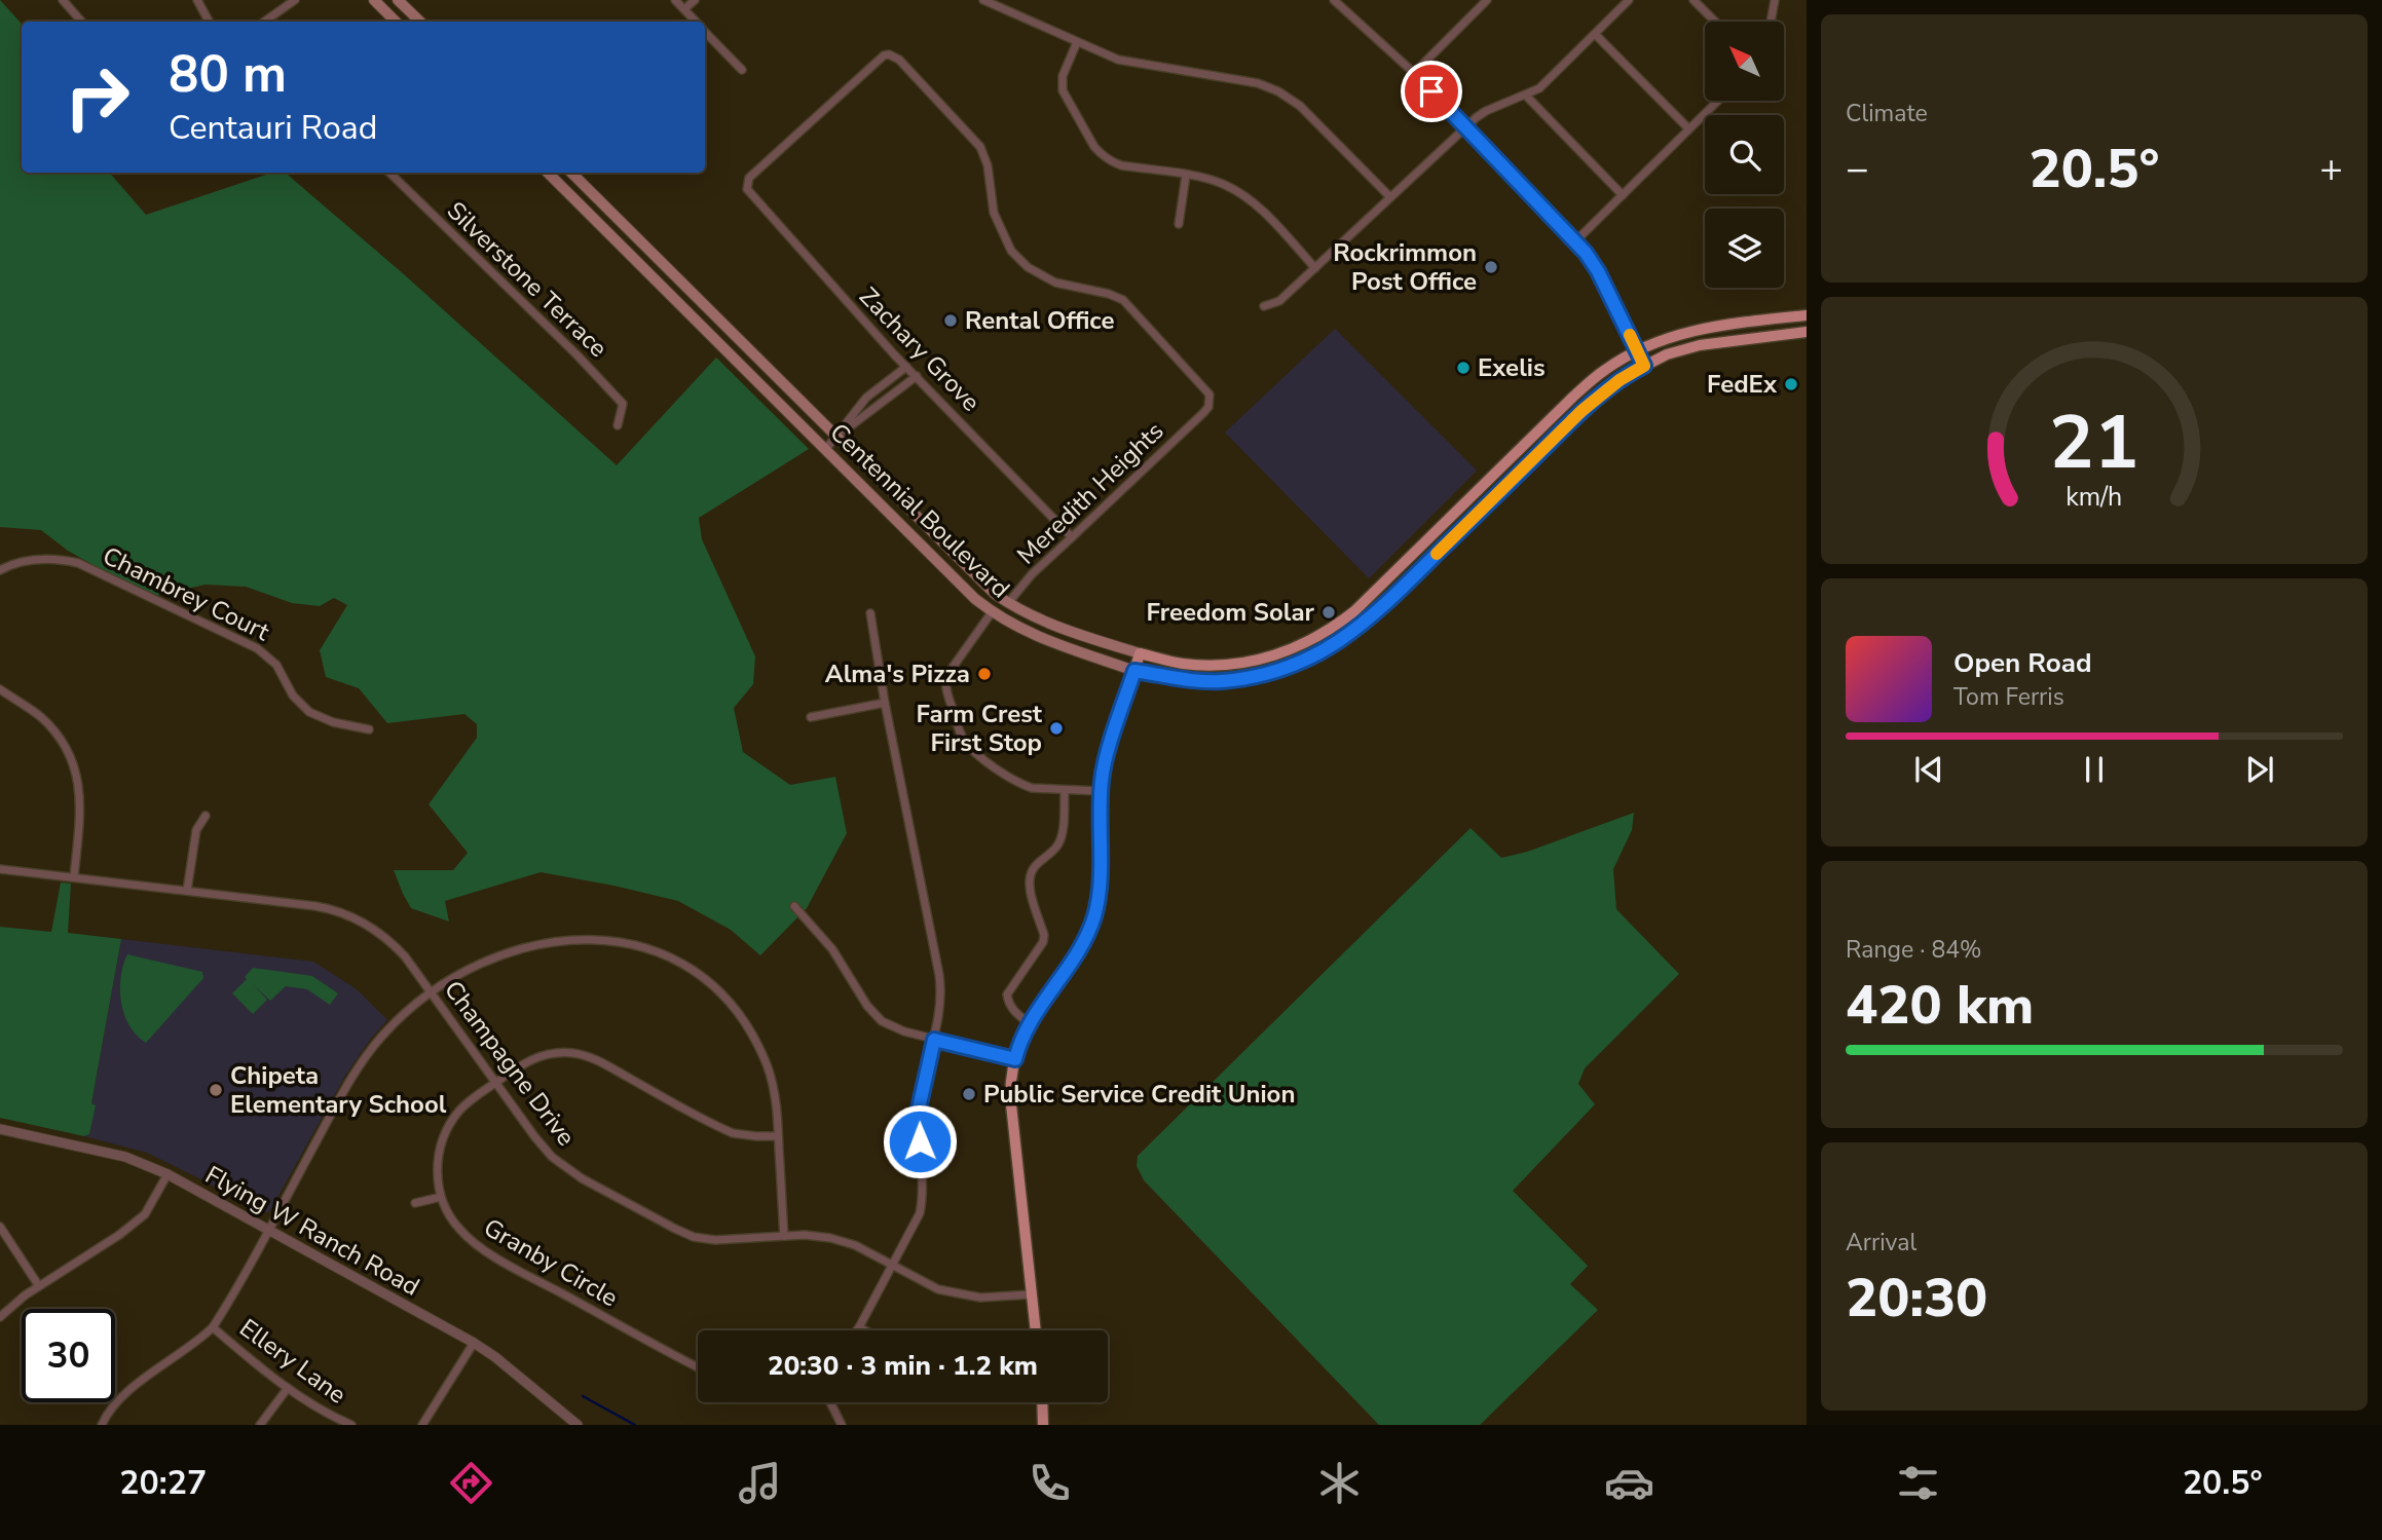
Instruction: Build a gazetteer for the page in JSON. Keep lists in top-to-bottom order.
{
  "streets": {
    "main road": ["Centennial Boulevard"],
    "street": [
      "Silverstone Terrace",
      "Zachary Grove",
      "Meredith Heights",
      "Chambrey Court",
      "Champagne Drive",
      "Flying W Ranch Road",
      "Granby Circle",
      "Ellery Lane"
    ]
  },
  "crossings": [
    ["Zachary Grove", "Meredith Heights"],
    ["Meredith Heights", "Centennial Boulevard"],
    ["Champagne Drive", "Granby Circle"]
  ],
  "places": [
    "Rockrimmon Post Office",
    "Rental Office",
    "Exelis",
    "FedEx",
    "Freedom Solar",
    "Alma's Pizza",
    "Farm Crest First Stop",
    "Chipeta Elementary School",
    "Public Service Credit Union"
  ],
  "north": "top left",
  "page": {
    "tile": [
      "Climate",
      ["Range · 84%", "420 km"],
      ["Arrival", "20:30"]
    ],
    "turn": ["80 m", "Centauri Road"],
    "heat": ["−", "20.5°", "+"],
    "song": ["Open Road", "Tom Ferris"],
    "limit": "30",
    "trip": "20:30 · 3 min · 1.2 km",
    "tabs": ["20:27", "20.5°"],
    "gauge": ["21", "km/h"]
  }
}
